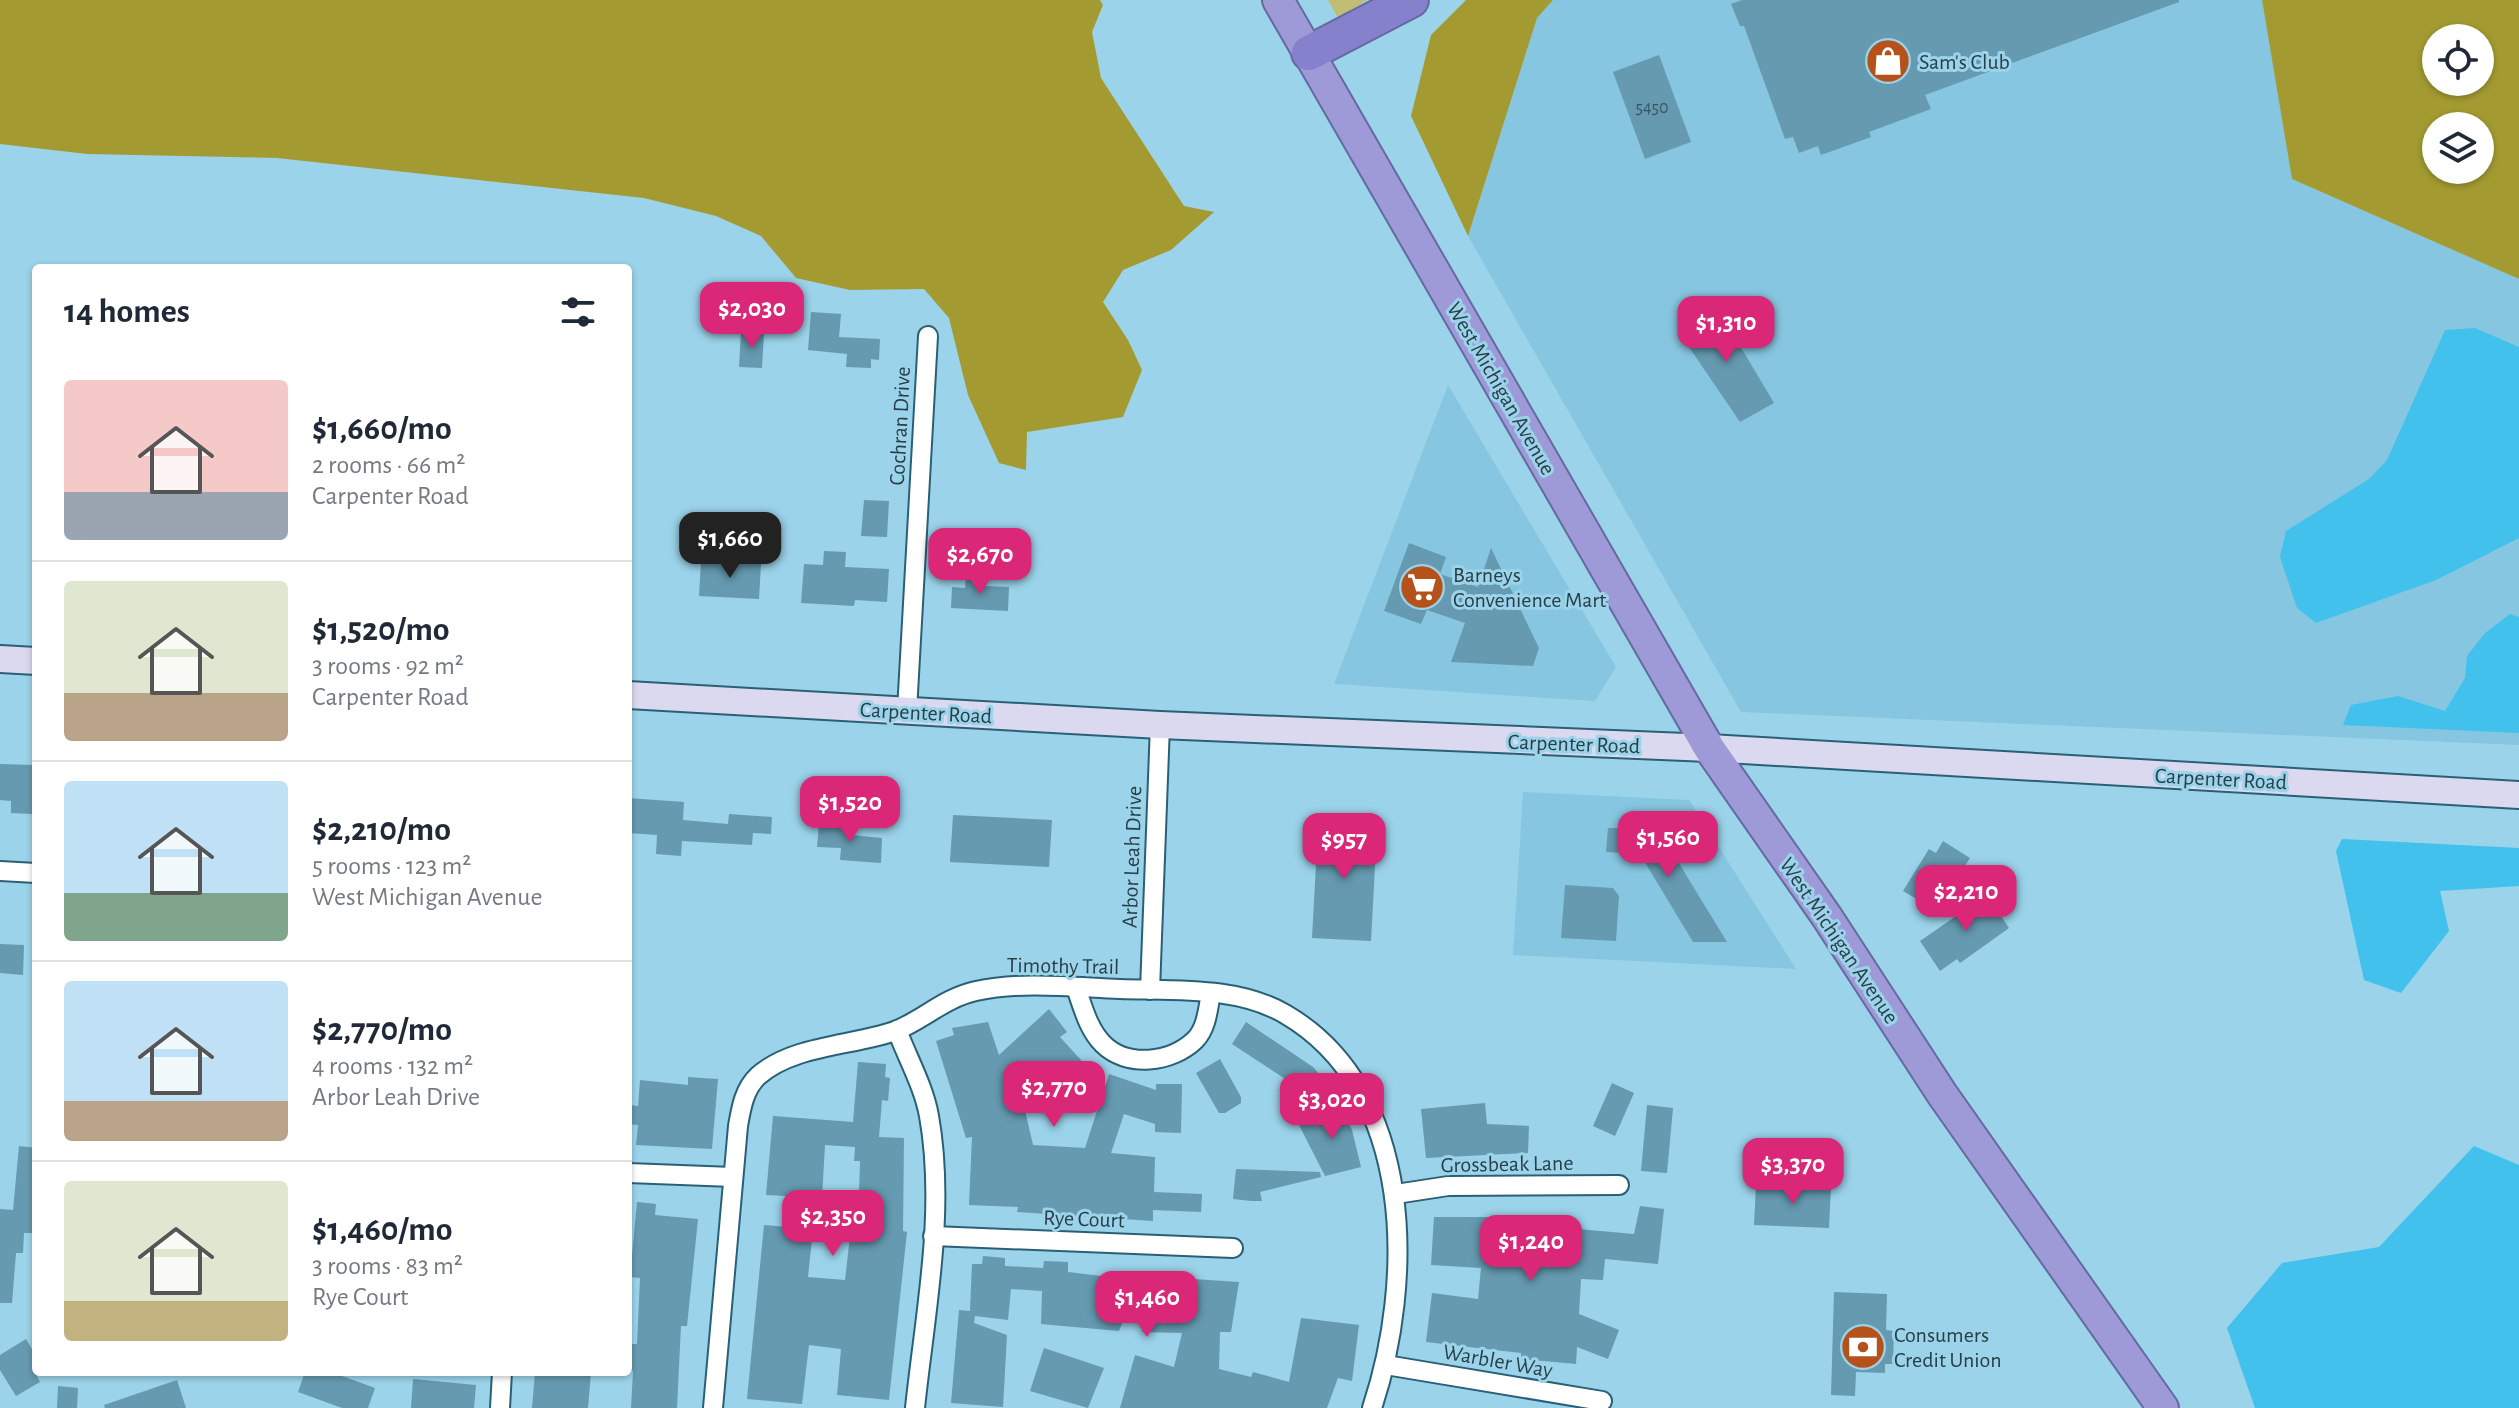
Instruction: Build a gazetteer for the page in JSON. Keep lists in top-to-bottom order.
{
  "streets": {
    "highway": ["West Michigan Avenue"],
    "main road": ["Carpenter Road"],
    "street": [
      "Cochran Drive",
      "Arbor Leah Drive",
      "Timothy Trail",
      "Grossbeak Lane",
      "Rye Court",
      "Warbler Way"
    ]
  },
  "crossings": [
    ["West Michigan Avenue", "Carpenter Road"],
    ["Cochran Drive", "Carpenter Road"],
    ["Carpenter Road", "Arbor Leah Drive"],
    ["Arbor Leah Drive", "Timothy Trail"],
    ["Timothy Trail", "Grossbeak Lane"],
    ["Timothy Trail", "Warbler Way"]
  ],
  "places": {
    "shop": ["Sam's Club"],
    "supermarket": ["Barneys Convenience Mart"],
    "bank": ["Consumers Credit Union"]
  },
  "house_numbers": ["5450"],
  "page": {
    "heading": "14 homes",
    "price": [
      "$2,030",
      "$1,310",
      "$1,660",
      "$2,670",
      "$1,520",
      "$1,560",
      "$957",
      "$2,210",
      "$2,770",
      "$3,020",
      "$3,370",
      "$2,350",
      "$1,240",
      "$1,460"
    ],
    "list": [
      {
        "name": "$1,660/mo",
        "note": "2 rooms · 66 m² · Carpenter Road"
      },
      {
        "name": "$1,520/mo",
        "note": "3 rooms · 92 m² · Carpenter Road"
      },
      {
        "name": "$2,210/mo",
        "note": "5 rooms · 123 m² · West Michigan Avenue"
      },
      {
        "name": "$2,770/mo",
        "note": "4 rooms · 132 m² · Arbor Leah Drive"
      },
      {
        "name": "$1,460/mo",
        "note": "3 rooms · 83 m² · Rye Court"
      }
    ]
  }
}
